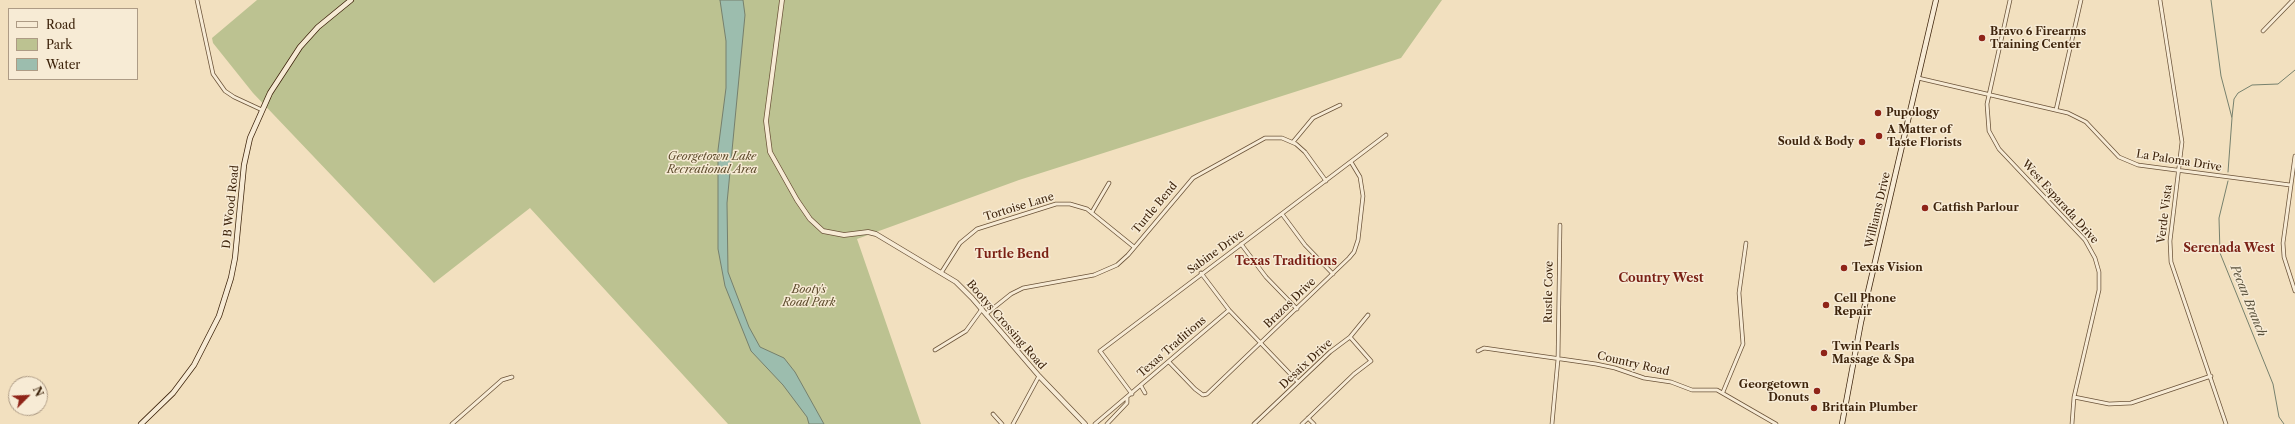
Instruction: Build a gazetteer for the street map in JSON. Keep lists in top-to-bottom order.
{
  "streets": {
    "main road": ["D B Wood Road", "Williams Drive"],
    "street": [
      "La Paloma Drive",
      "West Esparada Drive",
      "Tortoise Lane",
      "Turtle Bend",
      "Verde Vista",
      "Sabine Drive",
      "Rustle Cove",
      "Brazos Drive",
      "Bootys Crossing Road",
      "Texas Traditions",
      "Desaix Drive",
      "Country Road"
    ]
  },
  "crossings": [
    ["La Paloma Drive", "West Esparada Drive"],
    ["La Paloma Drive", "Williams Drive"],
    ["La Paloma Drive", "Verde Vista"],
    ["Tortoise Lane", "Turtle Bend"],
    ["Tortoise Lane", "Bootys Crossing Road"],
    ["Turtle Bend", "Sabine Drive"],
    ["Turtle Bend", "Bootys Crossing Road"],
    ["Sabine Drive", "Brazos Drive"],
    ["Sabine Drive", "Texas Traditions"],
    ["Rustle Cove", "Country Road"],
    ["Brazos Drive", "Texas Traditions"]
  ],
  "districts": [
    "Serenada West",
    "Turtle Bend",
    "Texas Traditions",
    "Country West"
  ],
  "water": ["Pecan Branch"],
  "parks": ["Georgetown Lake Recreational Area", "Booty's Road Park"],
  "places": [
    "Bravo 6 Firearms Training Center",
    "Pupology",
    "A Matter of Taste Florists",
    "Sould & Body",
    "Catfish Parlour",
    "Texas Vision",
    "Cell Phone Repair",
    "Twin Pearls Massage & Spa",
    "Georgetown Donuts",
    "Brittain Plumber"
  ],
  "legend": ["Road", "Park", "Water"],
  "north": "top right"
}
